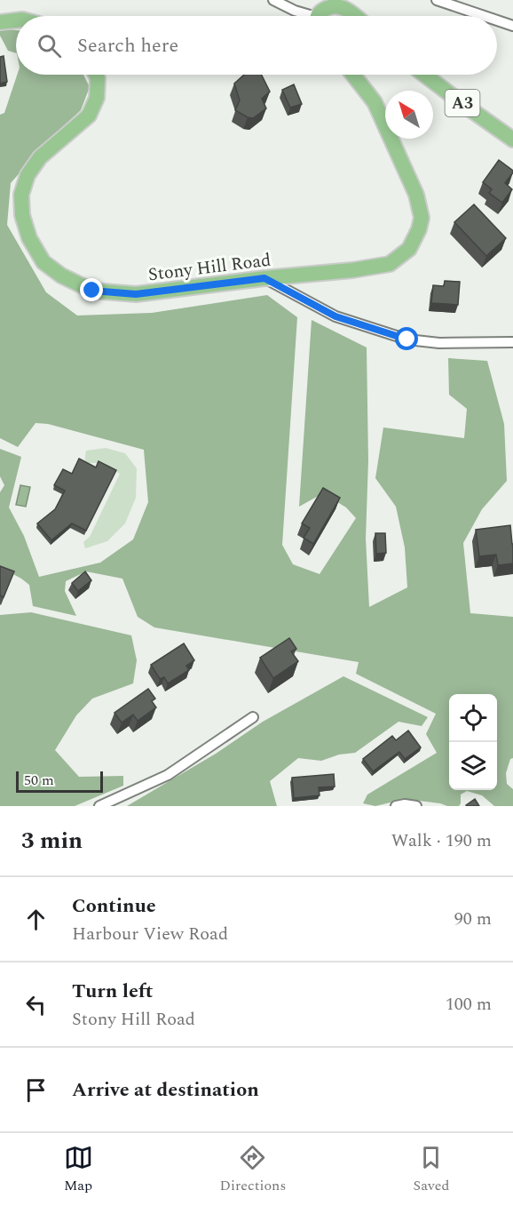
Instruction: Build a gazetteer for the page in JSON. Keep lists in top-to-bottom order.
{
  "streets": {
    "main road": ["A3", "Stony Hill Road"]
  },
  "scale_bar": "50 m",
  "north": "top left",
  "page": {
    "search": "Search here",
    "scale": "50 m",
    "heading": ["3 min", "Walk · 190 m"],
    "list": [
      ["Continue", "Harbour View Road", "90 m"],
      ["Turn left", "Stony Hill Road", "100 m"],
      "Arrive at destination"
    ],
    "nav": ["Map", "Directions", "Saved"]
  }
}
